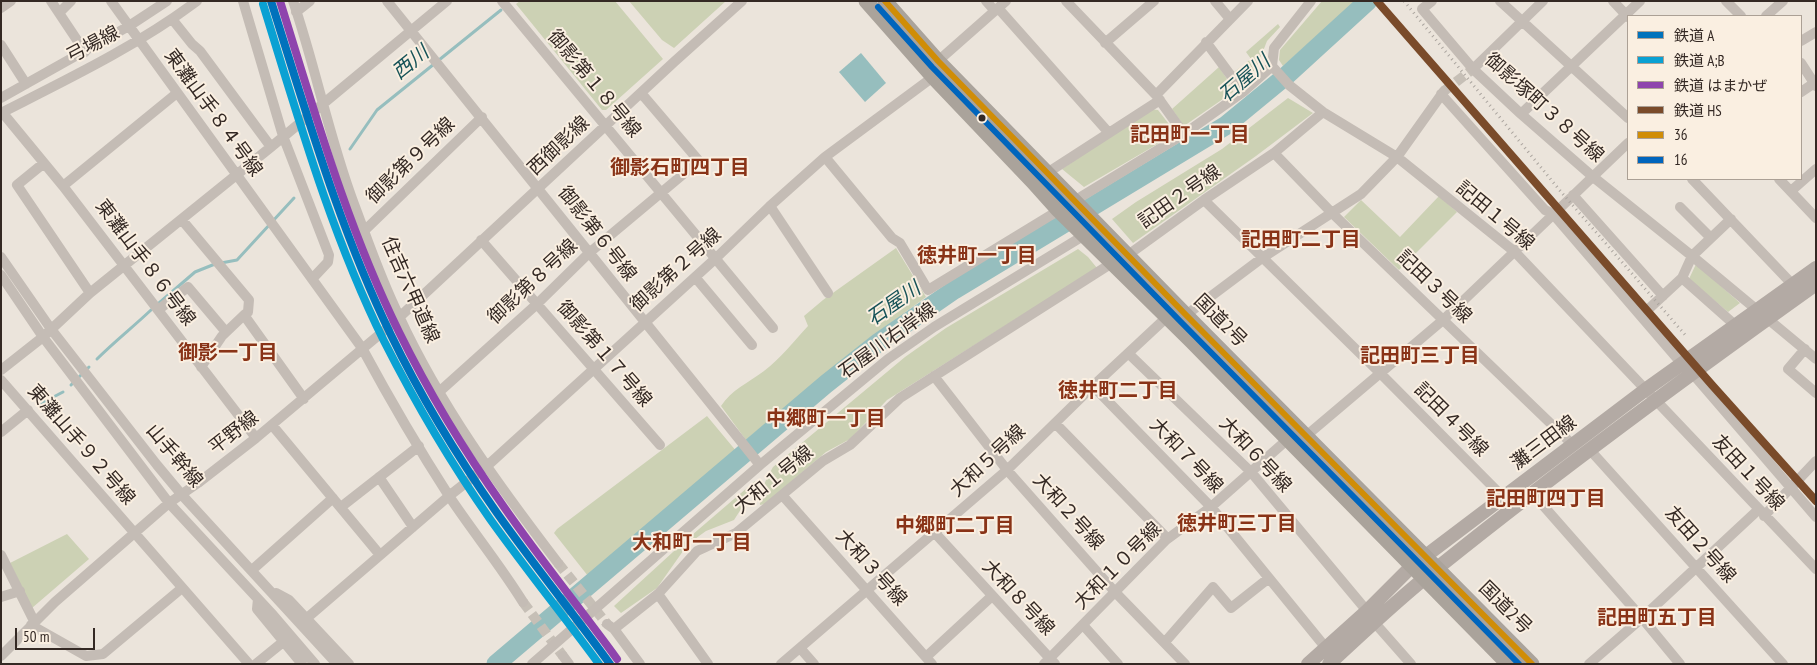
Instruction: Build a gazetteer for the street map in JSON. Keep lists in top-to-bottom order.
{
  "streets": {
    "highway": ["国道2号"],
    "main road": ["灘三田線"],
    "street": [
      "弓場線",
      "御影第１８号線",
      "御影塚町３８号線",
      "東灘山手８４号線",
      "西御影線",
      "御影第９号線",
      "記田２号線",
      "記田１号線",
      "御影第６号線",
      "東灘山手８６号線",
      "御影第２号線",
      "御影第８号線",
      "記田３号線",
      "住吉六甲道線",
      "石屋川右岸線",
      "御影第１７号線",
      "記田４号線",
      "平野線",
      "東灘山手９２号線",
      "大和６号線",
      "山手幹線",
      "大和７号線",
      "大和５号線",
      "友田１号線",
      "大和１号線",
      "大和２号線",
      "友田２号線",
      "大和１０号線",
      "大和３号線",
      "大和８号線"
    ]
  },
  "crossings": [
    ["弓場線", "東灘山手８４号線"],
    ["弓場線", "東灘山手８６号線"],
    ["御影第１８号線", "西御影線"],
    ["御影第１８号線", "御影第２号線"],
    ["御影第１８号線", "御影第８号線"],
    ["御影塚町３８号線", "灘三田線"],
    ["東灘山手８４号線", "御影第２号線"],
    ["東灘山手８４号線", "平野線"],
    ["西御影線", "御影第６号線"],
    ["西御影線", "御影第８号線"],
    ["西御影線", "住吉六甲道線"],
    ["西御影線", "御影第１７号線"],
    ["西御影線", "平野線"],
    ["御影第９号線", "御影第６号線"],
    ["御影第９号線", "住吉六甲道線"],
    ["記田２号線", "記田１号線"],
    ["記田２号線", "記田３号線"],
    ["記田２号線", "国道2号"],
    ["記田２号線", "記田４号線"],
    ["記田１号線", "灘三田線"],
    ["記田１号線", "友田１号線"],
    ["御影第６号線", "御影第２号線"],
    ["御影第６号線", "御影第８号線"],
    ["御影第６号線", "石屋川右岸線"],
    ["東灘山手８６号線", "平野線"],
    ["御影第２号線", "住吉六甲道線"],
    ["御影第２号線", "国道2号"],
    ["御影第２号線", "御影第１７号線"],
    ["御影第８号線", "住吉六甲道線"],
    ["御影第８号線", "御影第１７号線"],
    ["記田３号線", "灘三田線"],
    ["住吉六甲道線", "平野線"],
    ["国道2号", "石屋川右岸線"],
    ["国道2号", "灘三田線"],
    ["国道2号", "大和５号線"],
    ["国道2号", "大和１号線"],
    ["国道2号", "大和１０号線"],
    ["記田４号線", "灘三田線"],
    ["平野線", "東灘山手９２号線"],
    ["平野線", "山手幹線"],
    ["灘三田線", "大和６号線"],
    ["灘三田線", "大和７号線"],
    ["灘三田線", "友田１号線"],
    ["灘三田線", "友田２号線"],
    ["大和６号線", "大和５号線"],
    ["大和６号線", "大和１０号線"],
    ["大和７号線", "大和５号線"],
    ["大和７号線", "大和１０号線"],
    ["大和５号線", "大和２号線"],
    ["大和５号線", "大和３号線"],
    ["大和５号線", "大和８号線"],
    ["大和１号線", "大和２号線"],
    ["大和１号線", "大和３号線"],
    ["大和２号線", "大和１０号線"],
    ["大和１０号線", "大和８号線"]
  ],
  "districts": [
    "記田町一丁目",
    "御影石町四丁目",
    "記田町二丁目",
    "徳井町一丁目",
    "御影一丁目",
    "記田町三丁目",
    "徳井町二丁目",
    "中郷町一丁目",
    "記田町四丁目",
    "徳井町三丁目",
    "中郷町二丁目",
    "大和町一丁目",
    "記田町五丁目"
  ],
  "water": ["西川", "石屋川"],
  "lines": [
    "rail line A",
    "rail line はまかぜ",
    "rail line HS",
    "transit line 36",
    "rail line A;B",
    "transit line 16"
  ],
  "legend": [
    "鉄道 A",
    "鉄道 A;B",
    "鉄道 はまかぜ",
    "鉄道 HS",
    "36",
    "16"
  ],
  "scale_bar": "50 m"
}
